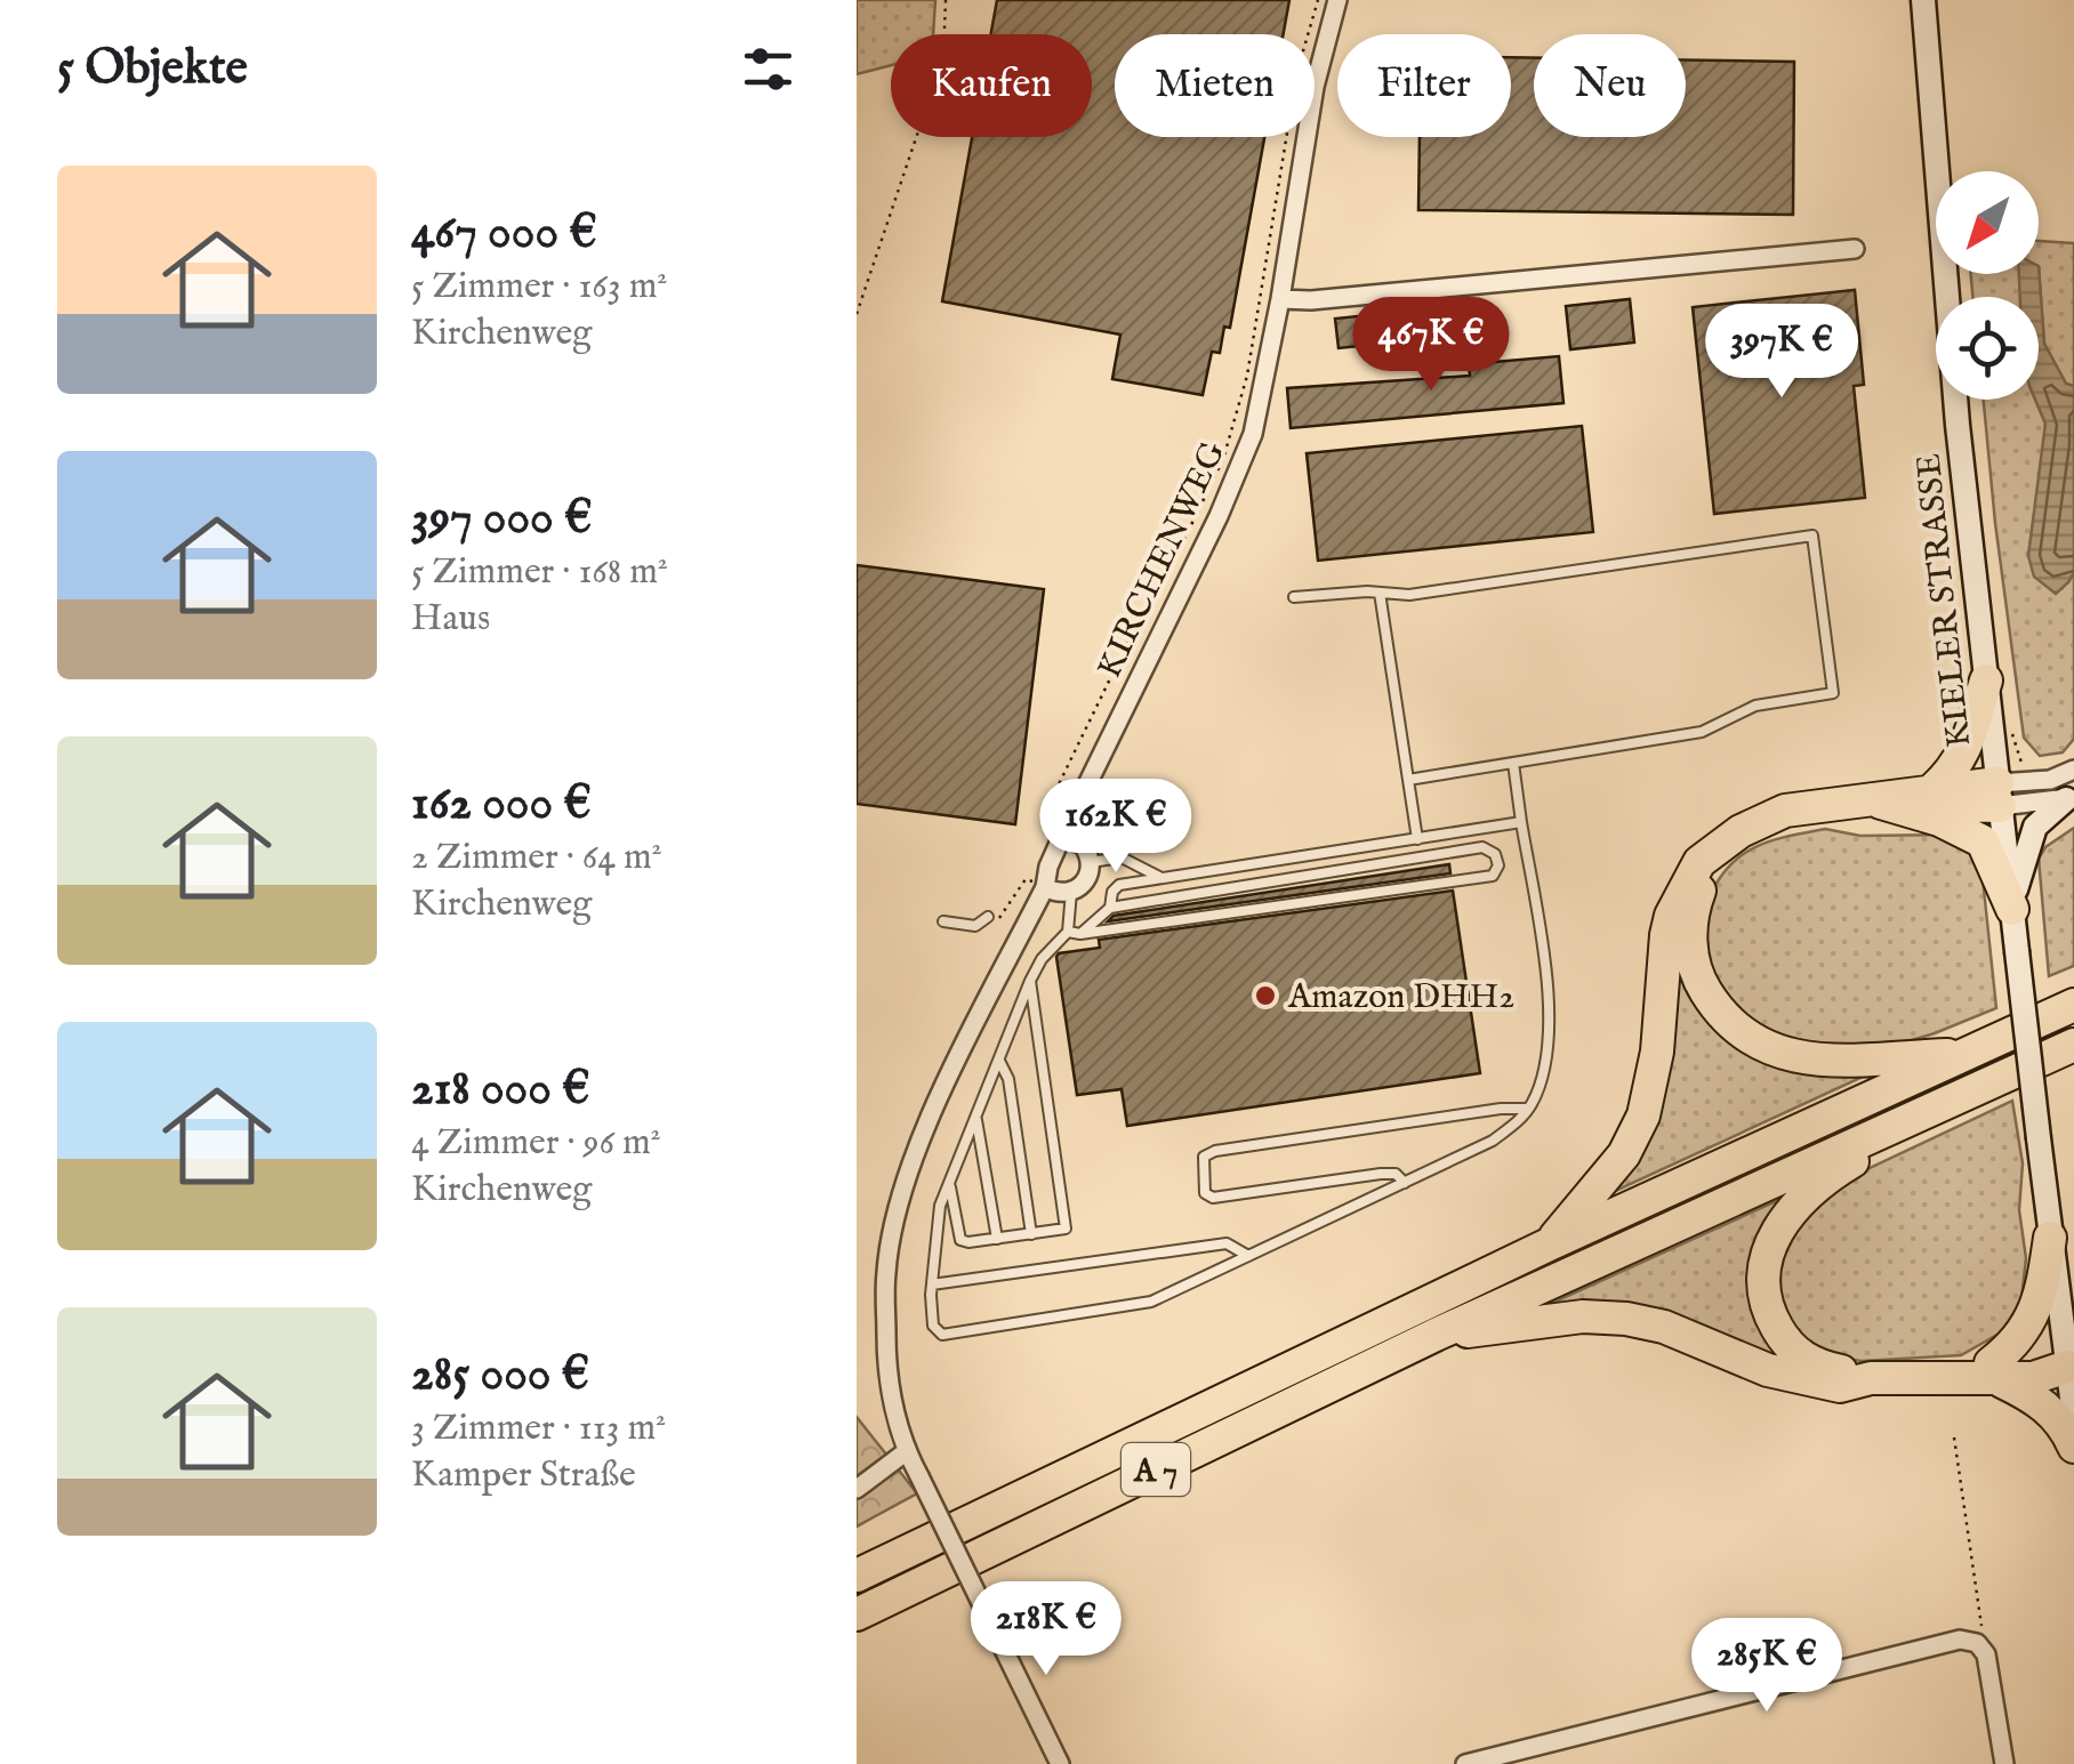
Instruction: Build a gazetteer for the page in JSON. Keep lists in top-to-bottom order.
{
  "streets": {
    "highway": ["A 7"],
    "main road": ["KIELER STRASSE"],
    "street": ["KIRCHENWEG"]
  },
  "places": ["Amazon DHH2"],
  "north": "bottom left",
  "page": {
    "heading": "5 Objekte",
    "chip": [
      "Kaufen",
      "Mieten",
      "Filter",
      "Neu"
    ],
    "list": [
      {
        "name": "467 000 €",
        "note": "5 Zimmer · 163 m² · Kirchenweg"
      },
      {
        "name": "397 000 €",
        "note": "5 Zimmer · 168 m² · Haus"
      },
      {
        "name": "162 000 €",
        "note": "2 Zimmer · 64 m² · Kirchenweg"
      },
      {
        "name": "218 000 €",
        "note": "4 Zimmer · 96 m² · Kirchenweg"
      },
      {
        "name": "285 000 €",
        "note": "3 Zimmer · 113 m² · Kamper Straße"
      }
    ],
    "price": [
      "467K €",
      "397K €",
      "162K €",
      "218K €",
      "285K €"
    ]
  }
}
